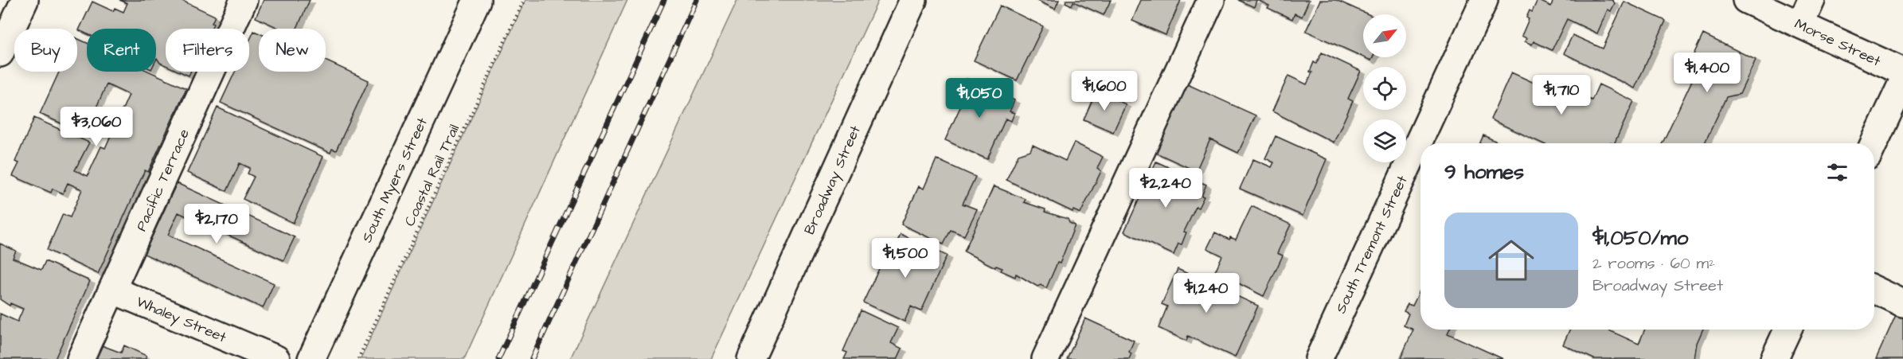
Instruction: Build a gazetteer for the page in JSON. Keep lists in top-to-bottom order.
{
  "streets": {
    "street": [
      "Morse Street",
      "Pacific Terrace",
      "South Myers Street",
      "Broadway Street",
      "South Tremont Street",
      "Whaley Street"
    ],
    "path": ["Coastal Rail Trail"]
  },
  "crossings": [
    ["Pacific Terrace", "Whaley Street"]
  ],
  "north": "top right",
  "page": {
    "chip": [
      "Buy",
      "Rent",
      "Filters",
      "New"
    ],
    "price": [
      "$1,400",
      "$1,600",
      "$1,710",
      "$1,050",
      "$3,060",
      "$2,240",
      "$2,170",
      "$1,500",
      "$1,240"
    ],
    "heading": "9 homes",
    "list": [
      {
        "name": "$1,050/mo",
        "note": "2 rooms · 60 m² · Broadway Street"
      }
    ]
  }
}
